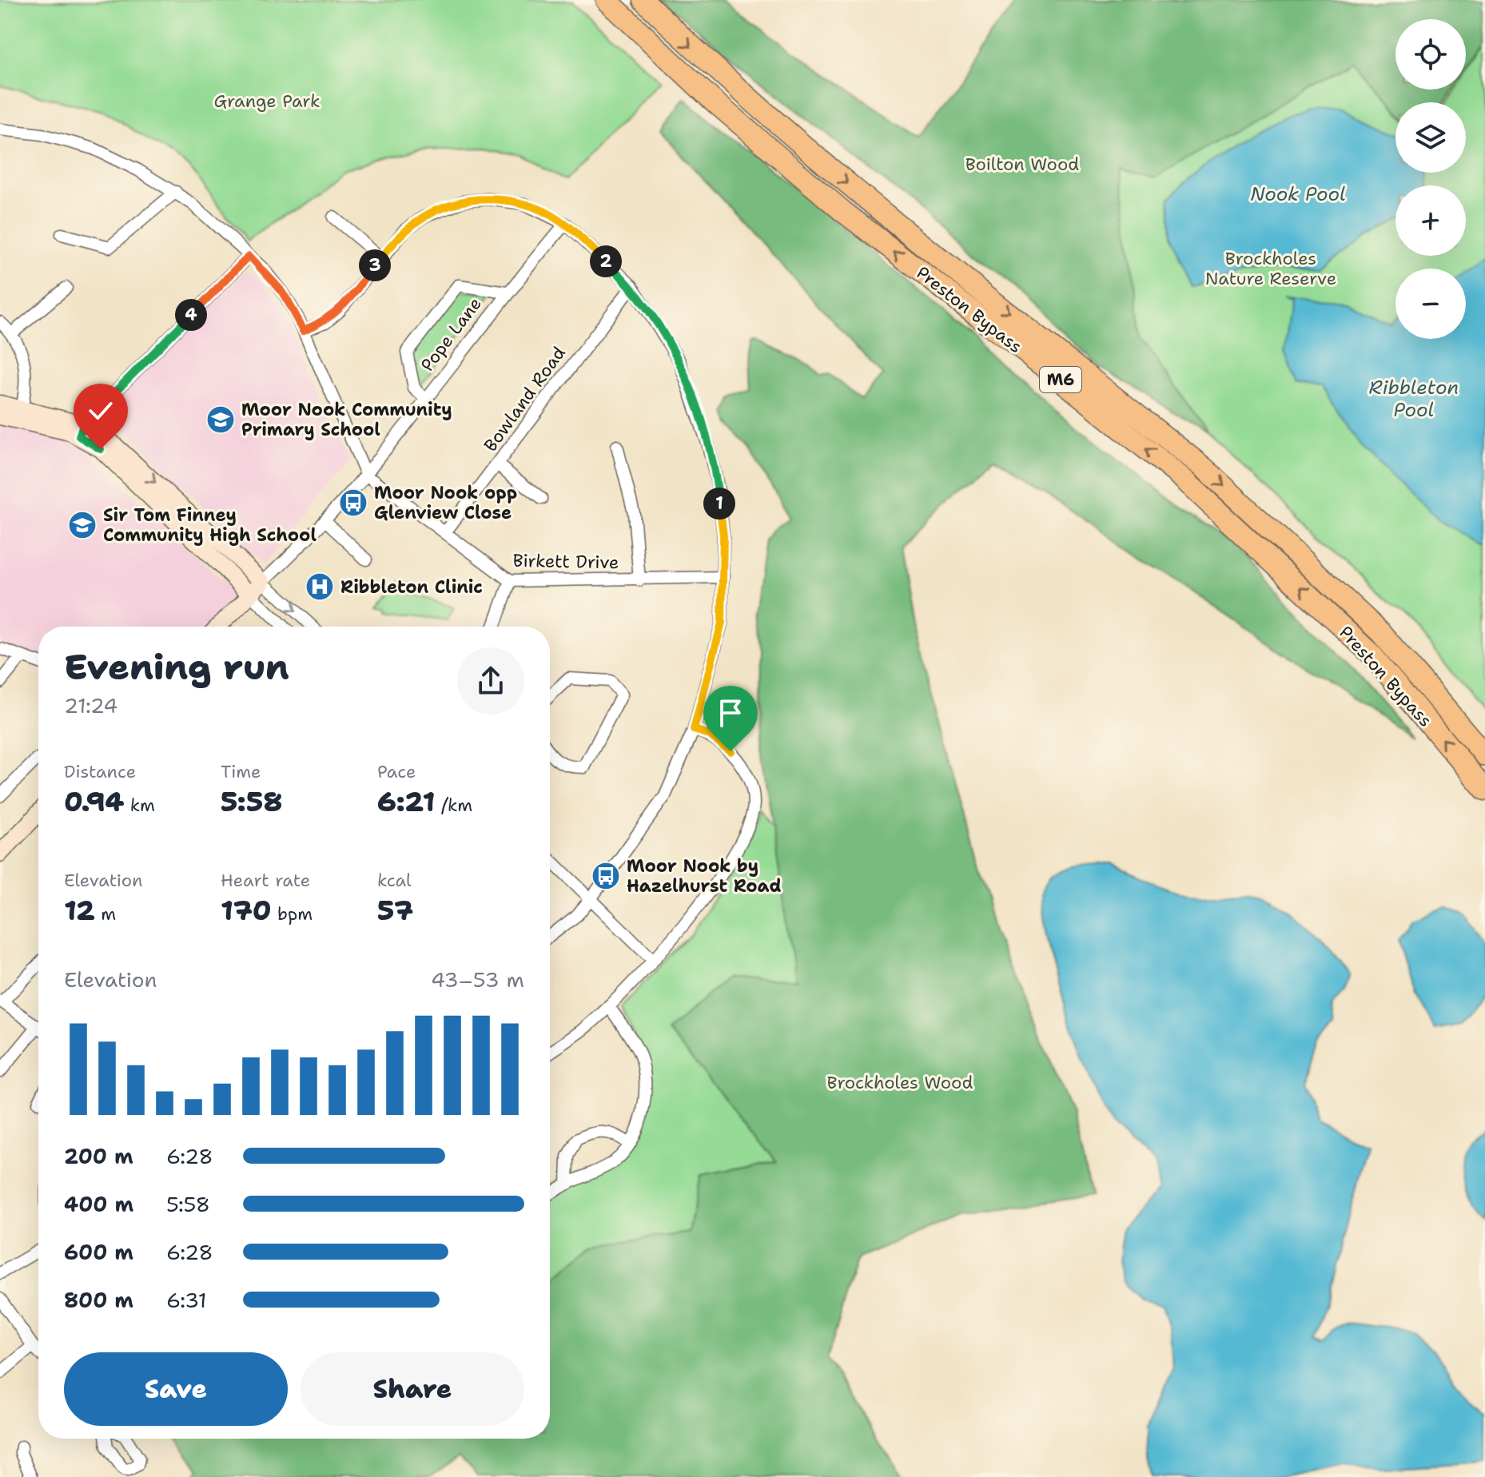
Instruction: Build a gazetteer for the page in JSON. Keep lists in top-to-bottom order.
{
  "streets": {
    "highway": ["Preston Bypass", "M6"],
    "street": ["Pope Lane", "Bowland Road", "Birkett Drive"]
  },
  "crossings": [
    ["Pope Lane", "Birkett Drive"],
    ["Bowland Road", "Birkett Drive"]
  ],
  "water": ["Nook Pool", "Ribbleton Pool"],
  "parks": [
    "Grange Park",
    "Boilton Wood",
    "Brockholes Nature Reserve",
    "Brockholes Wood"
  ],
  "places": {
    "school or university": ["Moor Nook Community Primary School", "Sir Tom Finney Community High School"],
    "bus stop": ["Moor Nook opp Glenview Close", "Moor Nook by Hazelhurst Road"],
    "hospital": ["Ribbleton Clinic"]
  },
  "page": {
    "map_buttons": ["+", "−"],
    "pins": [
      "2",
      "3",
      "4",
      "1"
    ],
    "heading": ["Evening run", "21:24"],
    "stats": [
      ["Distance", "0.94 km"],
      ["Time", "5:58"],
      ["Pace", "6:21 /km"],
      ["Elevation", "12 m"],
      ["Heart rate", "170 bpm"],
      ["kcal", "57"]
    ],
    "chart": ["Elevation", "43–53 m"],
    "list": [
      {
        "name": "200 m",
        "note": "6:28"
      },
      {
        "name": "400 m",
        "note": "5:58"
      },
      {
        "name": "600 m",
        "note": "6:28"
      },
      {
        "name": "800 m",
        "note": "6:31"
      }
    ],
    "buttons": ["Save", "Share"]
  }
}
